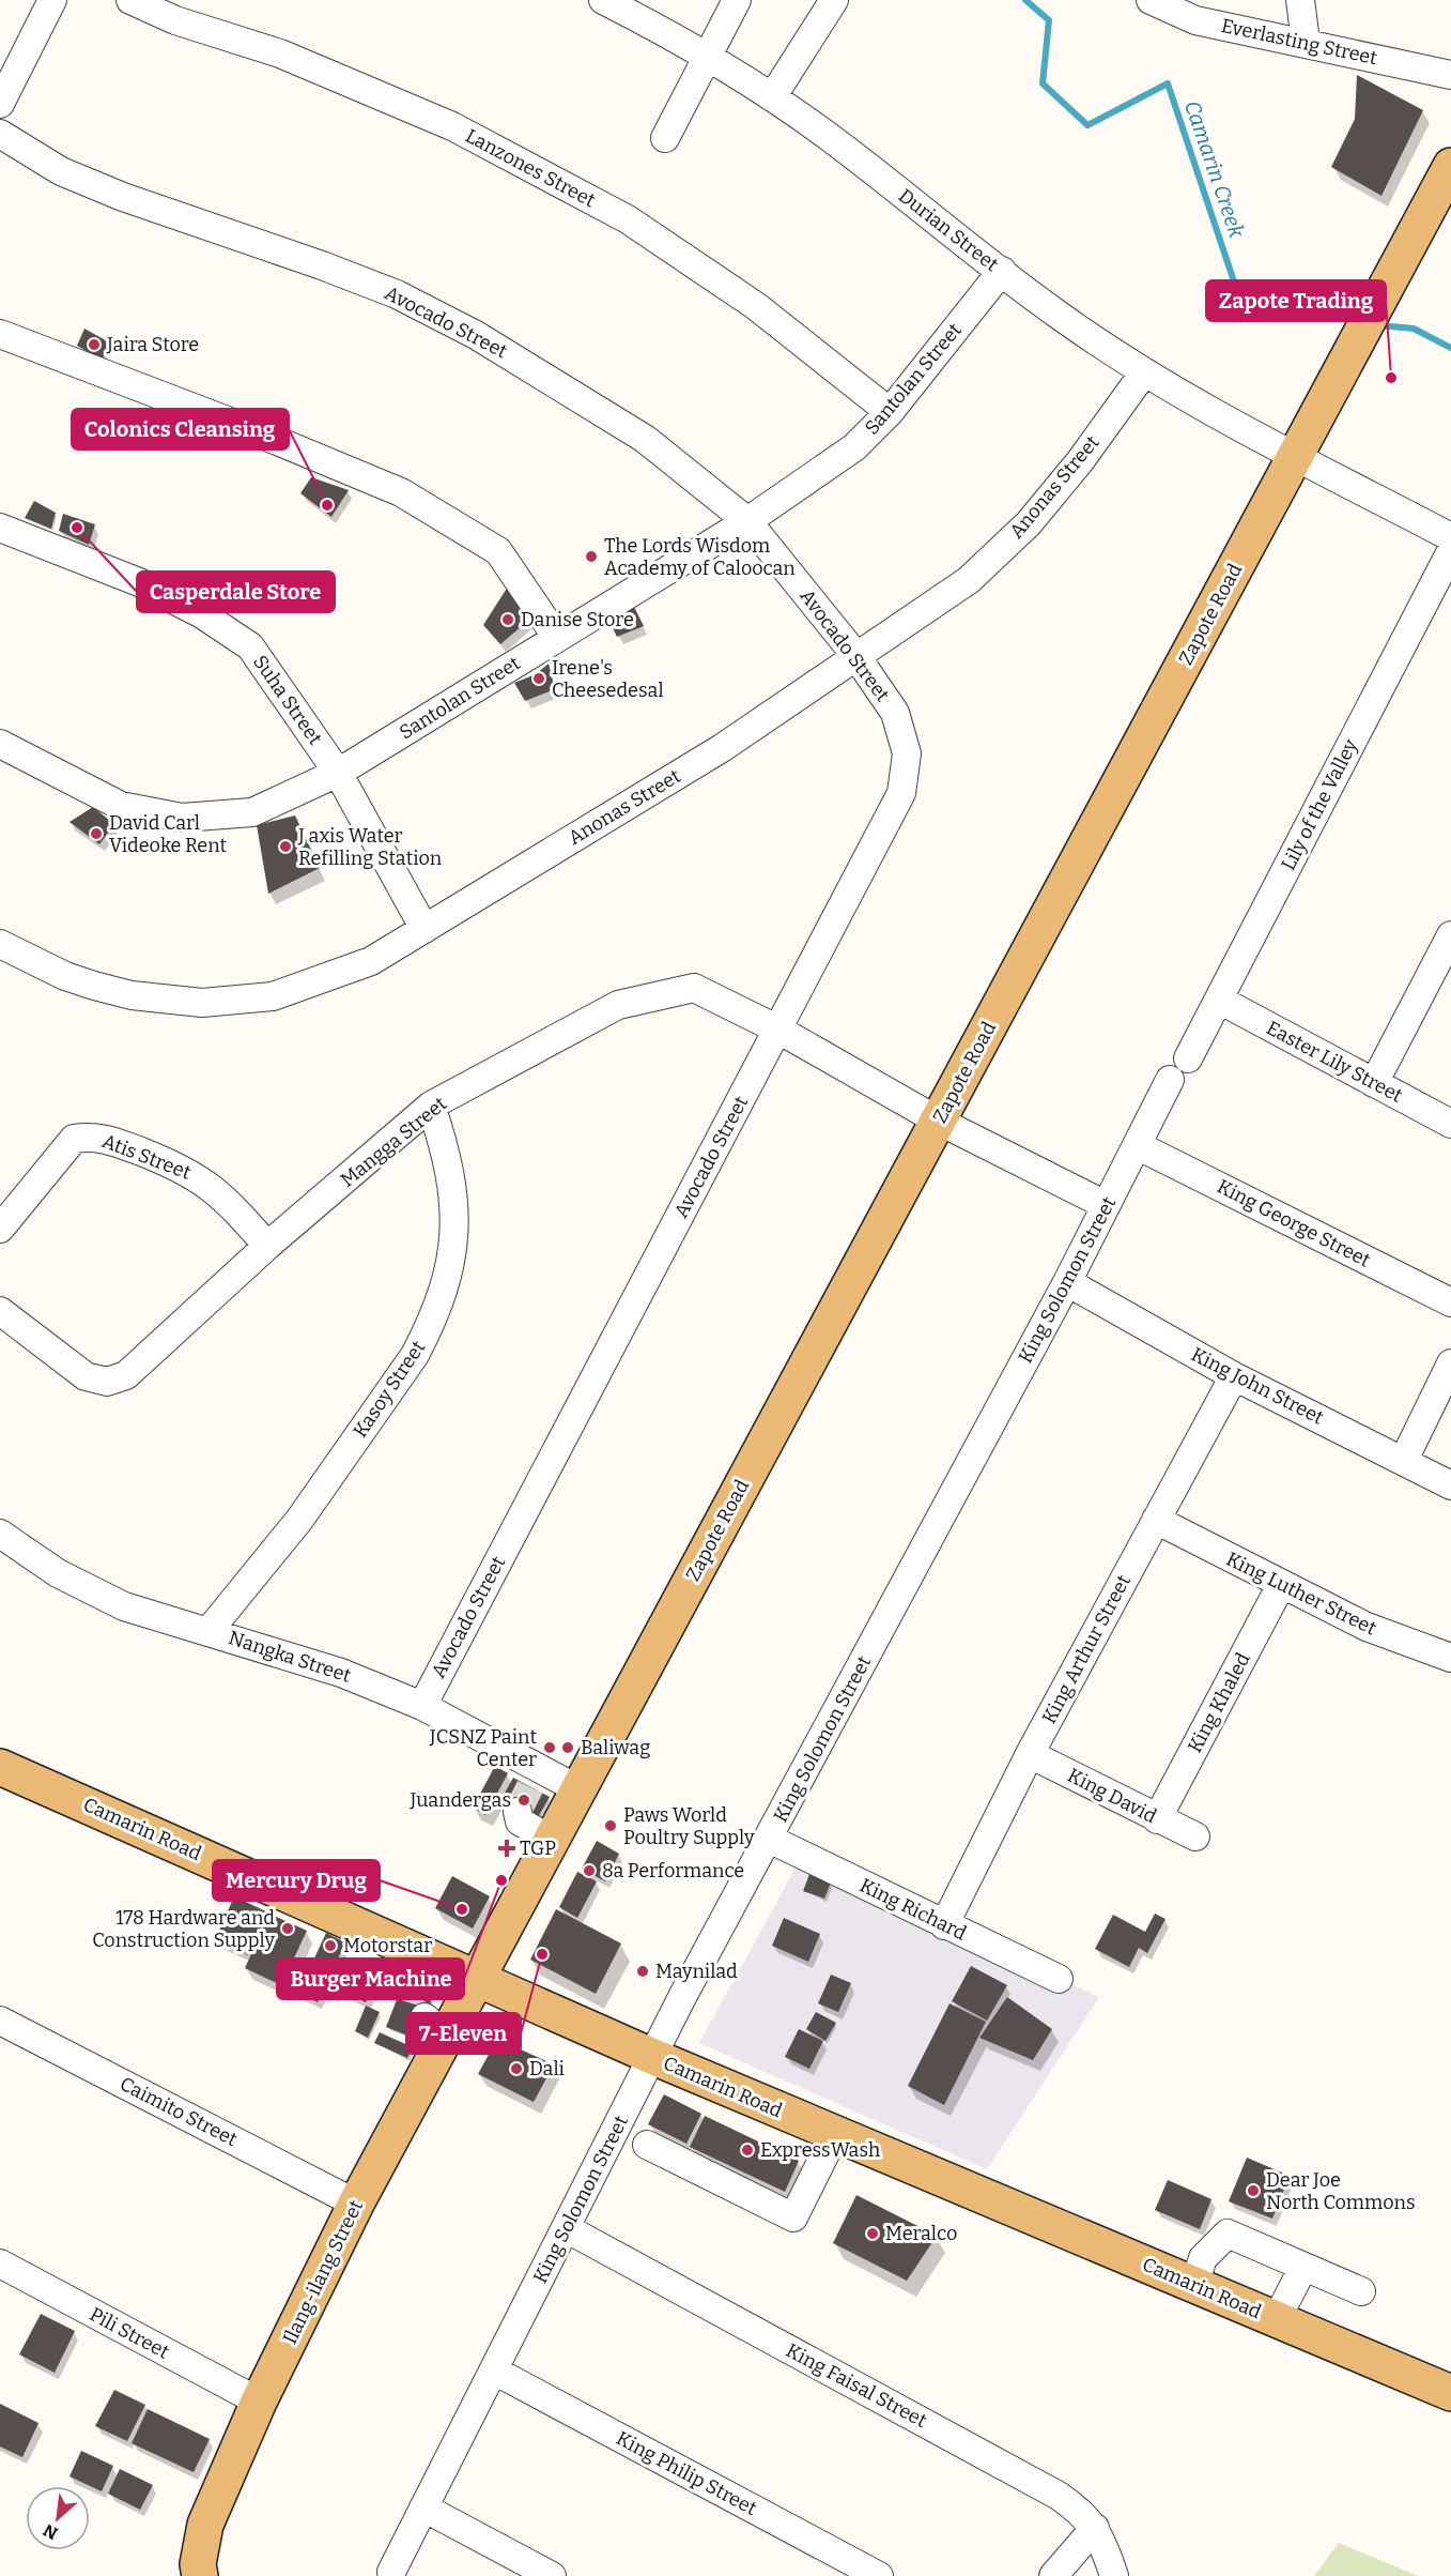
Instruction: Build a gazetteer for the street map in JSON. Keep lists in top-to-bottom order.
{
  "streets": {
    "main road": ["Zapote Road", "Camarin Road", "Ilang-ilang Street"],
    "street": [
      "Everlasting Street",
      "Lanzones Street",
      "Durian Street",
      "Avocado Street",
      "Santolan Street",
      "Anonas Street",
      "Suha Street",
      "Lily of the Valley",
      "Easter Lily Street",
      "Mangga Street",
      "Atis Street",
      "King George Street",
      "King Solomon Street",
      "King John Street",
      "Kasoy Street",
      "King Luther Street",
      "King Arthur Street",
      "Nangka Street",
      "King Khaled",
      "King David",
      "King Richard",
      "Caimito Street",
      "Pili Street",
      "King Faisal Street",
      "King Philip Street"
    ]
  },
  "crossings": [
    ["Lanzones Street", "Santolan Street"],
    ["Durian Street", "Santolan Street"],
    ["Durian Street", "Anonas Street"],
    ["Durian Street", "Zapote Road"],
    ["Avocado Street", "Santolan Street"],
    ["Avocado Street", "Anonas Street"],
    ["Avocado Street", "Mangga Street"],
    ["Avocado Street", "Nangka Street"],
    ["Santolan Street", "Suha Street"],
    ["Anonas Street", "Suha Street"],
    ["Zapote Road", "Mangga Street"],
    ["Zapote Road", "Nangka Street"],
    ["Zapote Road", "Camarin Road"],
    ["Zapote Road", "Ilang-ilang Street"],
    ["Lily of the Valley", "Easter Lily Street"],
    ["Mangga Street", "Atis Street"],
    ["Mangga Street", "King Solomon Street"],
    ["Mangga Street", "Kasoy Street"],
    ["King George Street", "King Solomon Street"],
    ["King Solomon Street", "King John Street"],
    ["King Solomon Street", "Camarin Road"],
    ["King Solomon Street", "King Richard"],
    ["King Solomon Street", "King Faisal Street"],
    ["King Solomon Street", "King Philip Street"],
    ["King John Street", "King Arthur Street"],
    ["Kasoy Street", "Nangka Street"],
    ["King Luther Street", "King Arthur Street"],
    ["King Luther Street", "King Khaled"],
    ["King Arthur Street", "King David"],
    ["King Arthur Street", "King Richard"],
    ["King Khaled", "King David"],
    ["Camarin Road", "Ilang-ilang Street"],
    ["Caimito Street", "Ilang-ilang Street"],
    ["Ilang-ilang Street", "Pili Street"]
  ],
  "water": ["Camarin Creek"],
  "places": {
    "other": [
      "Jaira Store",
      "Zapote Trading",
      "Colonics Cleansing",
      "Casperdale Store",
      "The Lords Wisdom Academy of Caloocan",
      "Danise Store",
      "Irene's Cheesedesal",
      "David Carl Videoke Rent",
      "J axis Water Refilling Station",
      "JCSNZ Paint Center",
      "Baliwag",
      "Juandergas",
      "Paws World Poultry Supply",
      "8a Performance",
      "Burger Machine",
      "Mercury Drug",
      "178 Hardware and Construction Supply",
      "Motorstar",
      "7-Eleven",
      "Maynilad",
      "Dali",
      "ExpressWash",
      "Dear Joe North Commons",
      "Meralco"
    ],
    "health": ["TGP"]
  },
  "north": "bottom left"
}
